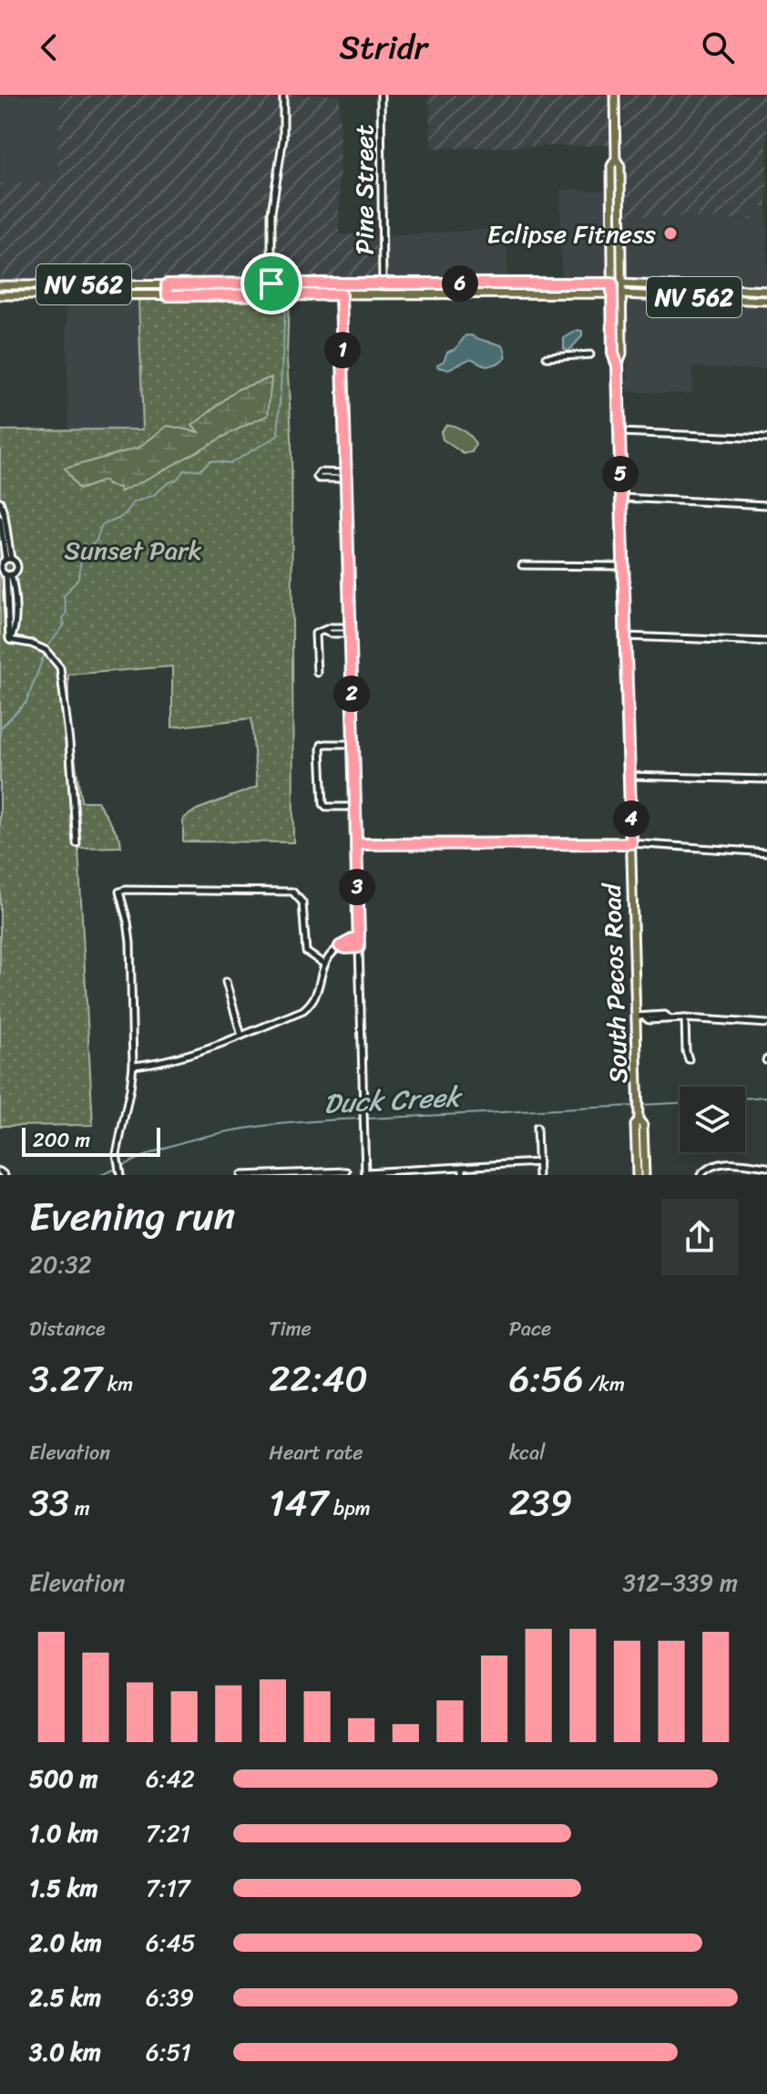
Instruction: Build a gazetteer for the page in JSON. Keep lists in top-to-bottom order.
{
  "streets": {
    "main road": ["NV 562", "South Pecos Road"],
    "street": ["Pine Street"]
  },
  "crossings": [
    ["Pine Street", "NV 562"],
    ["NV 562", "South Pecos Road"]
  ],
  "water": ["Duck Creek"],
  "parks": ["Sunset Park"],
  "places": ["Eclipse Fitness"],
  "scale_bar": "200 m",
  "page": {
    "header": "Stridr",
    "pins": [
      "6",
      "1",
      "5",
      "2",
      "4",
      "3"
    ],
    "scale": "200 m",
    "heading": ["Evening run", "20:32"],
    "stats": [
      ["Distance", "3.27 km"],
      ["Time", "22:40"],
      ["Pace", "6:56 /km"],
      ["Elevation", "33 m"],
      ["Heart rate", "147 bpm"],
      ["kcal", "239"]
    ],
    "chart": ["Elevation", "312–339 m"],
    "list": [
      {
        "name": "500 m",
        "note": "6:42"
      },
      {
        "name": "1.0 km",
        "note": "7:21"
      },
      {
        "name": "1.5 km",
        "note": "7:17"
      },
      {
        "name": "2.0 km",
        "note": "6:45"
      },
      {
        "name": "2.5 km",
        "note": "6:39"
      },
      {
        "name": "3.0 km",
        "note": "6:51"
      }
    ]
  }
}
